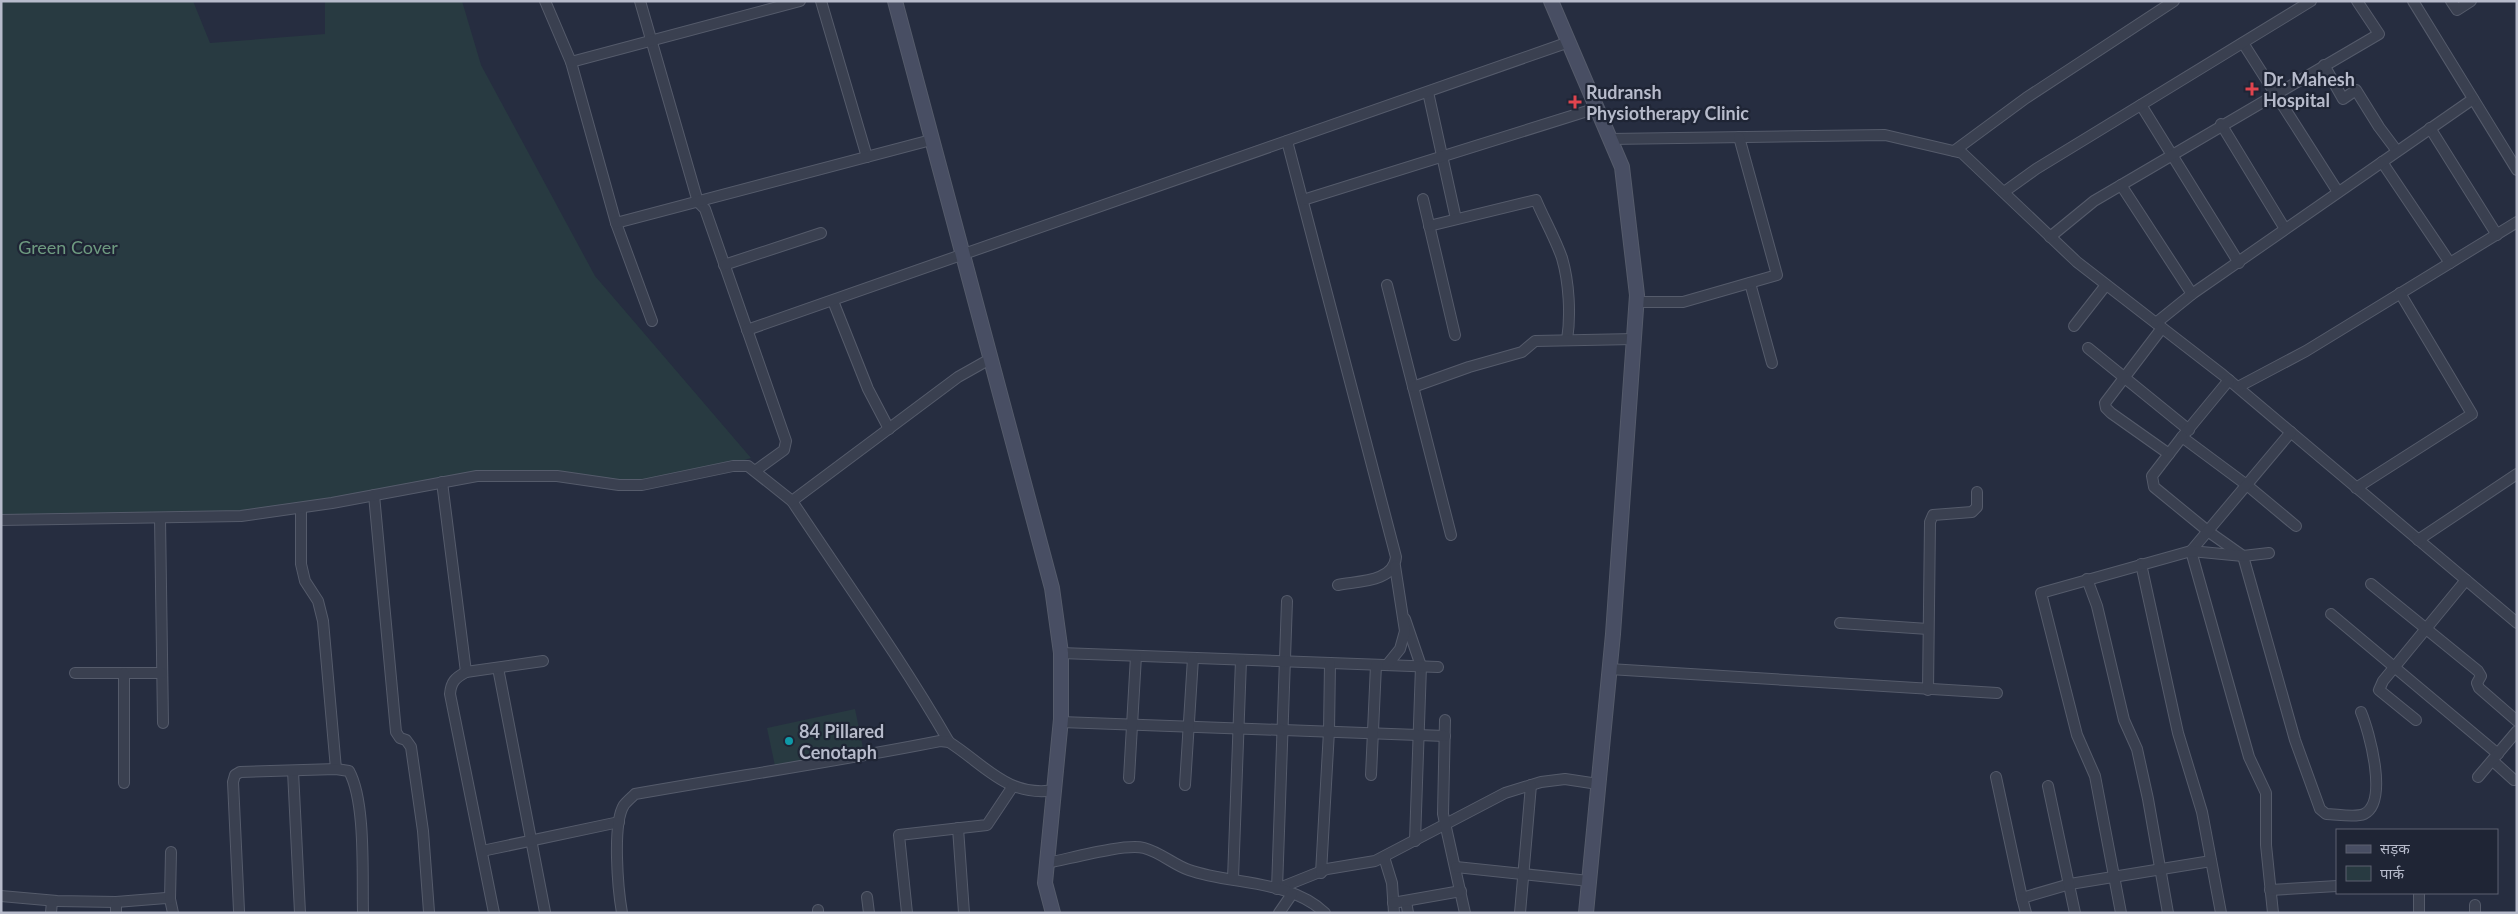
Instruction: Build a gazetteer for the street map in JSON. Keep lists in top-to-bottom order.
{
  "parks": ["Green Cover"],
  "places": {
    "health": ["Dr. Mahesh Hospital", "Rudransh Physiotherapy Clinic"],
    "other": ["84 Pillared Cenotaph"]
  },
  "legend": ["सड़क", "पार्क"]
}
